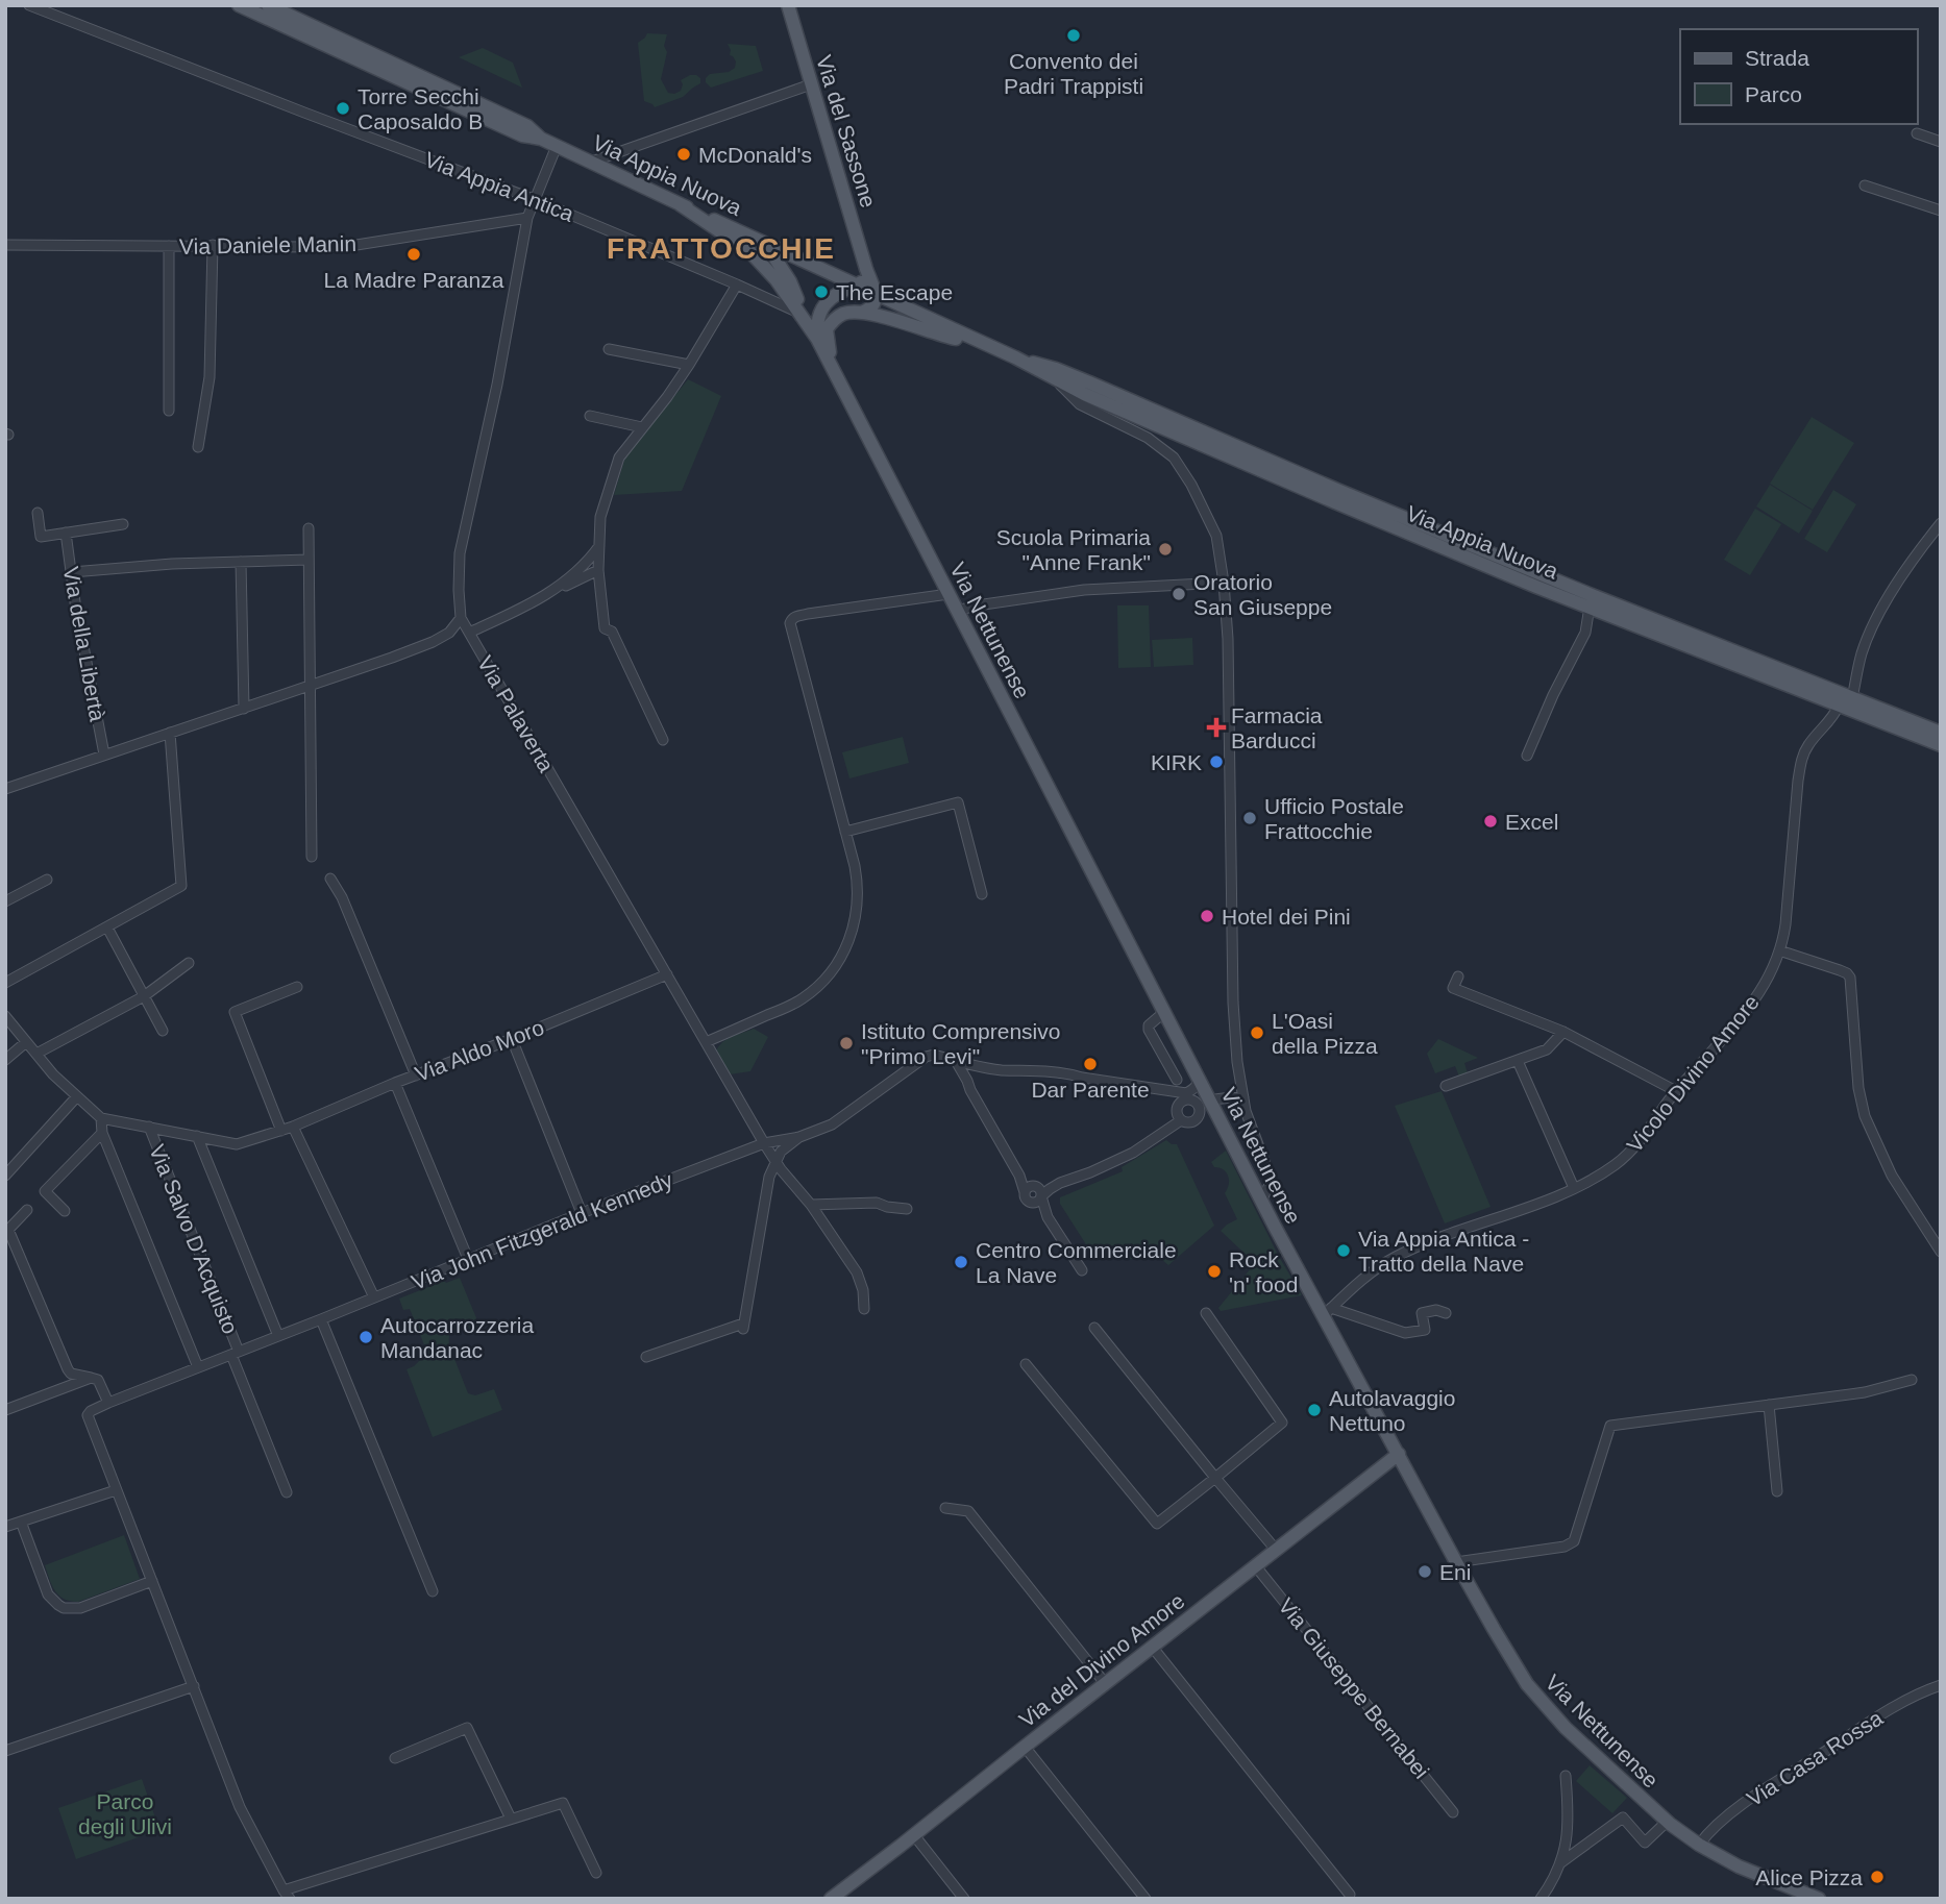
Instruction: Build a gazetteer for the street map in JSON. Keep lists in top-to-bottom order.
{
  "streets": {
    "main road": [
      "Via del Sassone",
      "Via Appia Nuova",
      "Via Nettunense",
      "Via del Divino Amore"
    ],
    "street": [
      "Via Appia Antica",
      "Via Daniele Manin",
      "Via della Libertà",
      "Via Palaverta",
      "Via Aldo Moro",
      "Vicolo Divino Amore",
      "Via John Fitzgerald Kennedy",
      "Via Salvo D'Acquisto",
      "Via Giuseppe Bernabei",
      "Via Casa Rossa"
    ]
  },
  "crossings": [
    ["Via del Sassone", "Via Appia Nuova"],
    ["Via Appia Nuova", "Via Palaverta"],
    ["Via Appia Nuova", "Vicolo Divino Amore"],
    ["Via Appia Antica", "Via Nettunense"],
    ["Via Appia Antica", "Via Palaverta"],
    ["Via Daniele Manin", "Via Palaverta"],
    ["Via Nettunense", "Vicolo Divino Amore"],
    ["Via Nettunense", "Via del Divino Amore"],
    ["Via Nettunense", "Via Casa Rossa"],
    ["Via Palaverta", "Via Aldo Moro"],
    ["Via Palaverta", "Via John Fitzgerald Kennedy"],
    ["Via Aldo Moro", "Via Salvo D'Acquisto"],
    ["Via John Fitzgerald Kennedy", "Via Salvo D'Acquisto"],
    ["Via del Divino Amore", "Via Giuseppe Bernabei"]
  ],
  "districts": ["FRATTOCCHIE"],
  "parks": ["Parco degli Ulivi"],
  "places": {
    "other": [
      "Convento dei Padri Trappisti",
      "Torre Secchi Caposaldo B",
      "McDonald's",
      "La Madre Paranza",
      "The Escape",
      "Scuola Primaria \"Anne Frank\"",
      "Oratorio San Giuseppe",
      "KIRK",
      "Ufficio Postale Frattocchie",
      "Excel",
      "Hotel dei Pini",
      "L'Oasi della Pizza",
      "Istituto Comprensivo \"Primo Levi\"",
      "Dar Parente",
      "Via Appia Antica - Tratto della Nave",
      "Centro Commerciale La Nave",
      "Rock 'n' food",
      "Autocarrozzeria Mandanac",
      "Autolavaggio Nettuno",
      "Eni",
      "Alice Pizza"
    ],
    "health": ["Farmacia Barducci"]
  },
  "legend": ["Strada", "Parco"]
}
